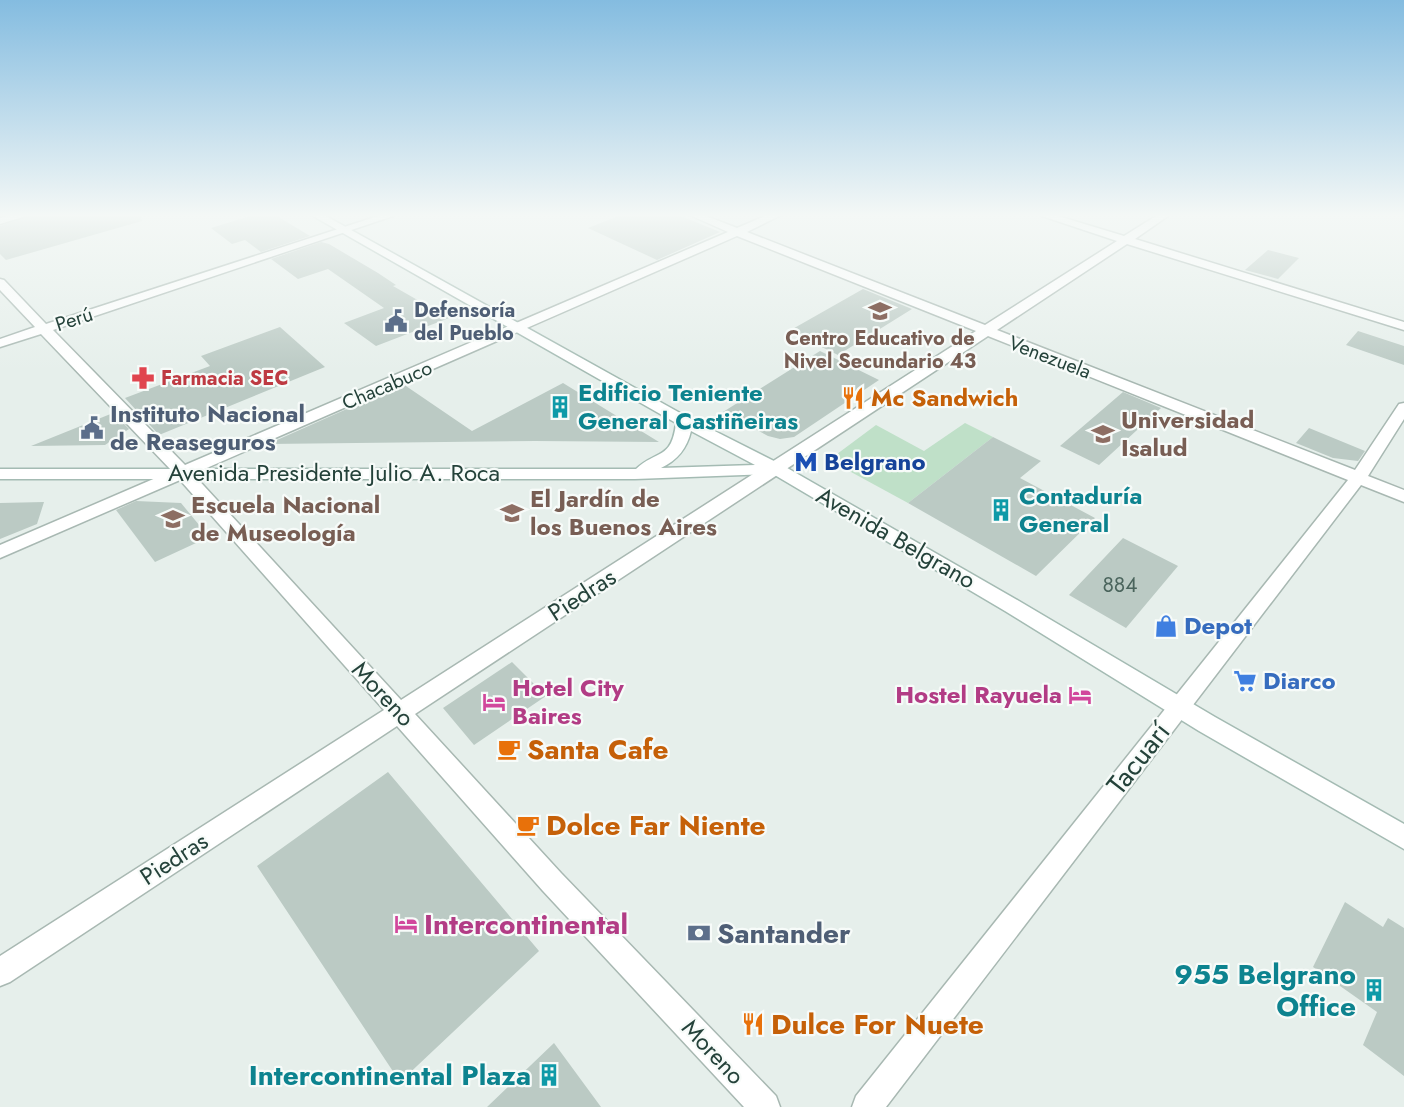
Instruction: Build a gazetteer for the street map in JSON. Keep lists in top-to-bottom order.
{
  "streets": {
    "street": [
      "Perú",
      "Venezuela",
      "Chacabuco",
      "Avenida Presidente Julio A. Roca",
      "Avenida Belgrano",
      "Piedras",
      "Moreno",
      "Tacuarí"
    ]
  },
  "crossings": [
    ["Perú", "Moreno"],
    ["Venezuela", "Piedras"],
    ["Venezuela", "Tacuarí"],
    ["Chacabuco", "Avenida Presidente Julio A. Roca"],
    ["Chacabuco", "Avenida Belgrano"],
    ["Chacabuco", "Moreno"],
    ["Avenida Presidente Julio A. Roca", "Avenida Belgrano"],
    ["Avenida Presidente Julio A. Roca", "Piedras"],
    ["Avenida Presidente Julio A. Roca", "Moreno"],
    ["Avenida Belgrano", "Piedras"],
    ["Avenida Belgrano", "Tacuarí"],
    ["Piedras", "Moreno"]
  ],
  "places": {
    "school or university": [
      "Centro Educativo de Nivel Secundario 43",
      "Universidad Isalud",
      "El Jardín de los Buenos Aires",
      "Escuela Nacional de Museología"
    ],
    "public building": ["Defensoría del Pueblo", "Instituto Nacional de Reaseguros"],
    "pharmacy": ["Farmacia SEC"],
    "restaurant": ["Mc Sandwich", "Dulce For Nuete"],
    "building": [
      "Edificio Teniente General Castiñeiras",
      "Contaduría General",
      "955 Belgrano Office",
      "Intercontinental Plaza"
    ],
    "metro station": ["Belgrano"],
    "shop": ["Depot"],
    "supermarket": ["Diarco"],
    "hotel": ["Hostel Rayuela", "Hotel City Baires", "Intercontinental"],
    "cafe": ["Santa Cafe", "Dolce Far Niente"],
    "bank": ["Santander"]
  },
  "house_numbers": ["884"]
}
